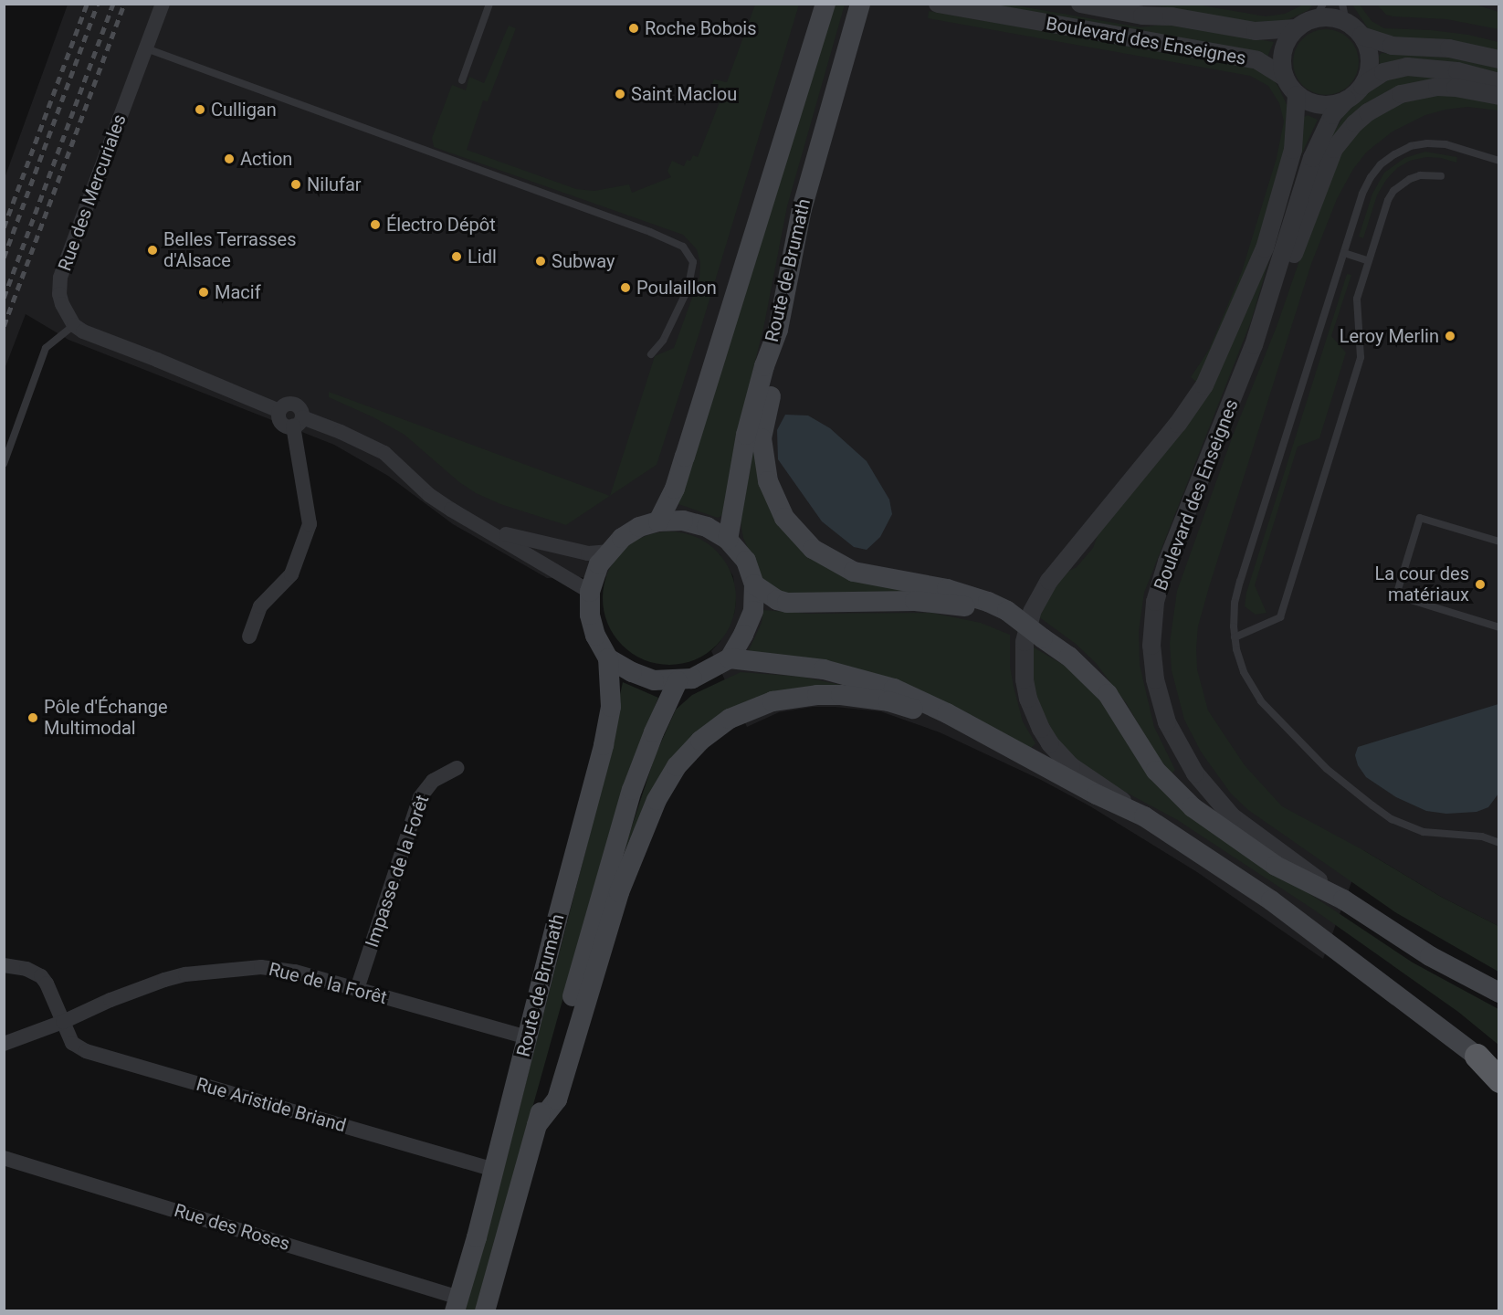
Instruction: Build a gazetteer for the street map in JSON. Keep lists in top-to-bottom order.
{
  "streets": {
    "main road": ["Route de Brumath"],
    "street": [
      "Boulevard des Enseignes",
      "Rue des Mercuriales",
      "Impasse de la Forêt",
      "Rue de la Forêt",
      "Rue Aristide Briand",
      "Rue des Roses"
    ]
  },
  "crossings": [
    ["Route de Brumath", "Rue de la Forêt"],
    ["Route de Brumath", "Rue Aristide Briand"],
    ["Route de Brumath", "Rue des Roses"],
    ["Impasse de la Forêt", "Rue de la Forêt"],
    ["Rue de la Forêt", "Rue Aristide Briand"]
  ],
  "places": [
    "Roche Bobois",
    "Saint Maclou",
    "Culligan",
    "Action",
    "Nilufar",
    "Électro Dépôt",
    "Belles Terrasses d'Alsace",
    "Lidl",
    "Subway",
    "Poulaillon",
    "Macif",
    "Leroy Merlin",
    "La cour des matériaux",
    "Pôle d'Échange Multimodal"
  ]
}
